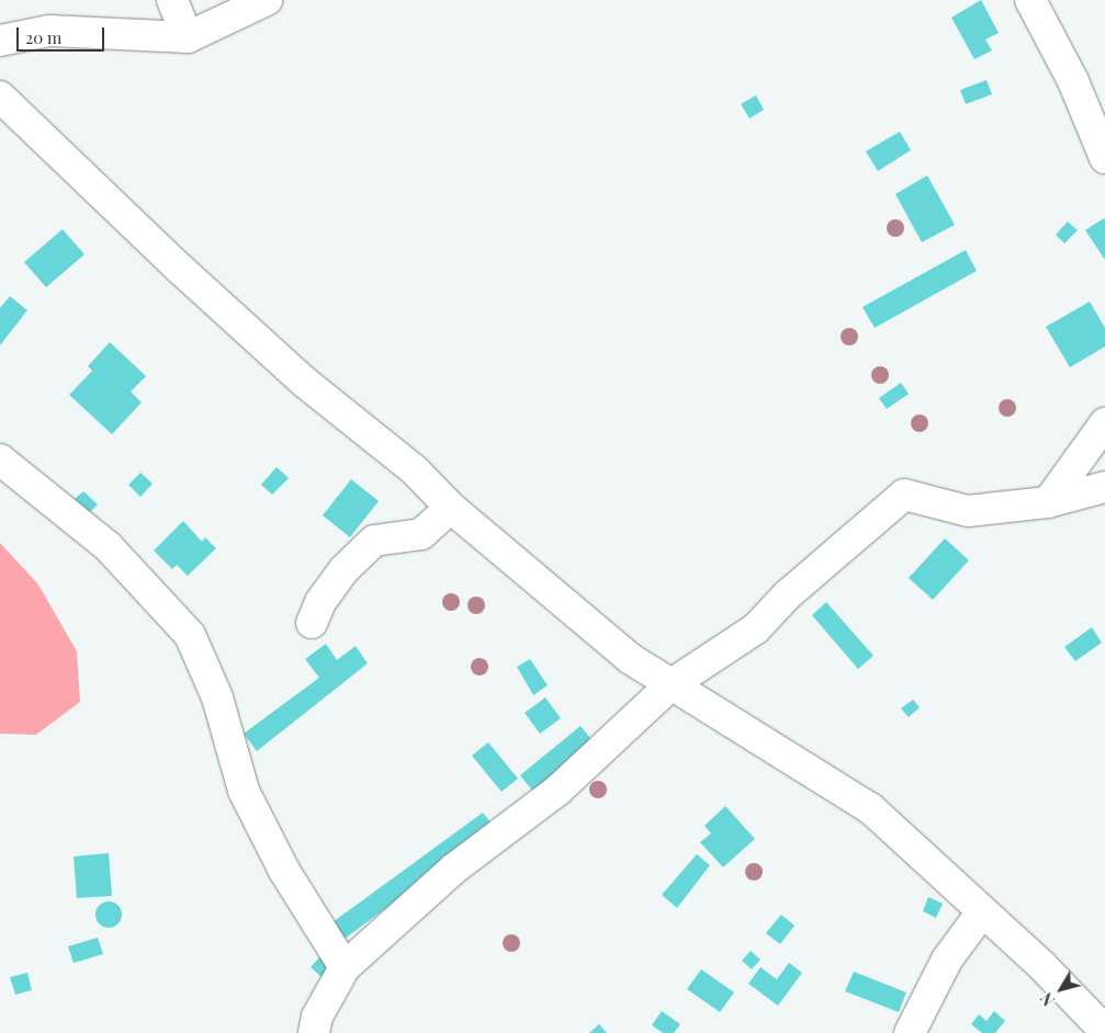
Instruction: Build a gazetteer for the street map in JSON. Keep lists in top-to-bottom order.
{
  "scale_bar": "20 m",
  "north": "bottom left"
}
